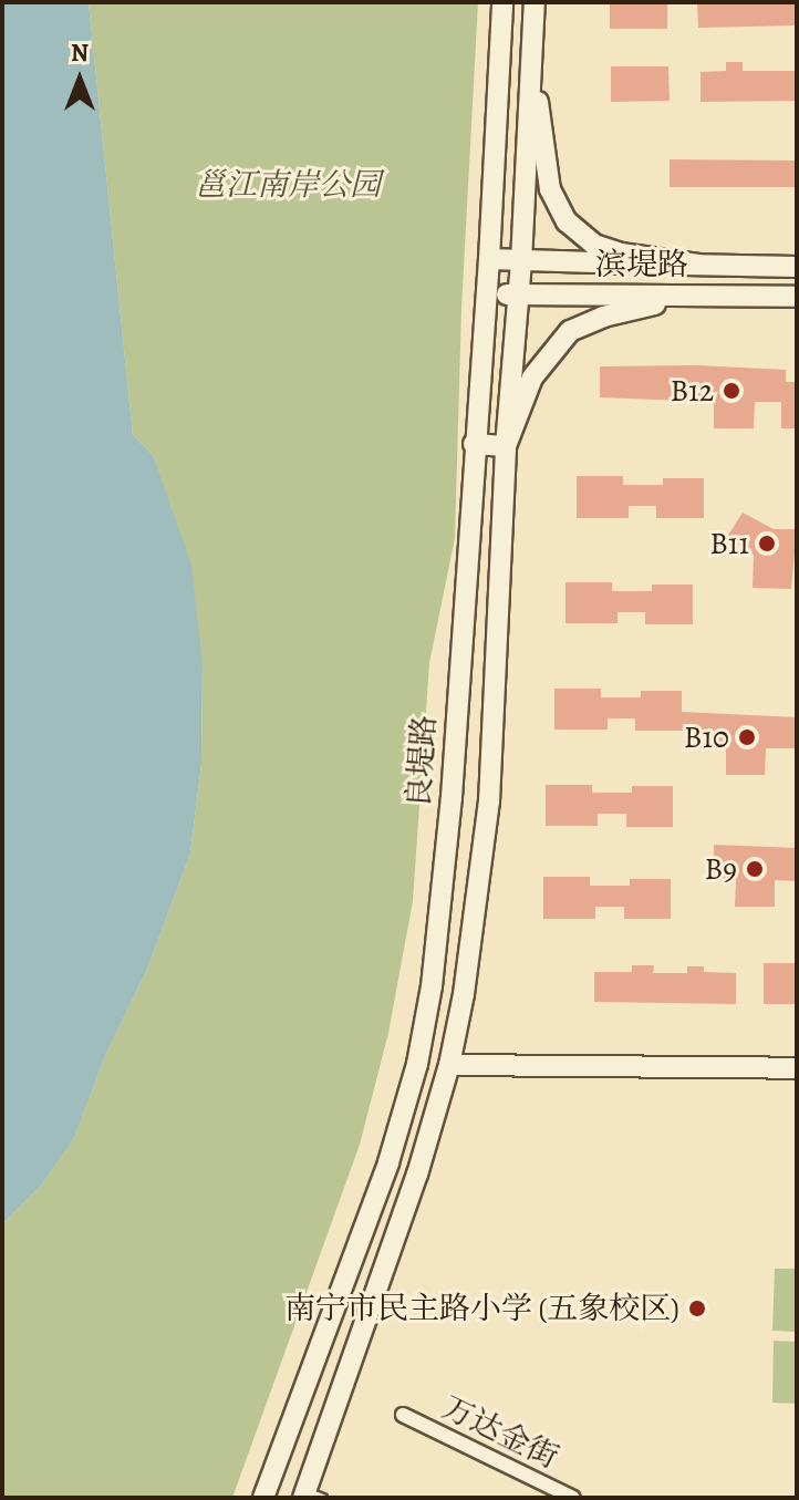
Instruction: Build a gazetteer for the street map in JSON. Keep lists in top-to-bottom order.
{
  "streets": {
    "main road": ["滨堤路", "良堤路"],
    "street": ["万达金街"]
  },
  "crossings": [
    ["滨堤路", "良堤路"]
  ],
  "parks": ["邕江南岸公园"],
  "places": [
    "B12",
    "B11",
    "B10",
    "B9",
    "南宁市民主路小学 (五象校区)"
  ],
  "north": "top"
}
